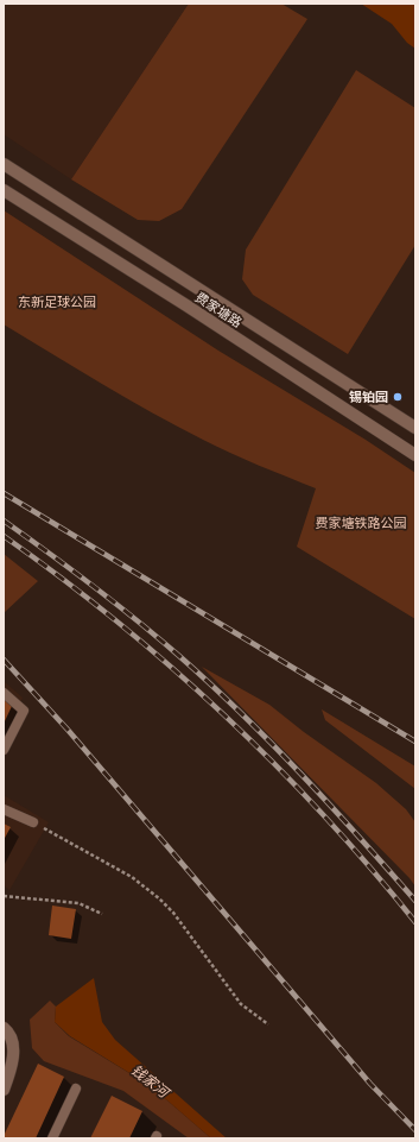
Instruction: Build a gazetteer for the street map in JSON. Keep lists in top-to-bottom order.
{
  "streets": {
    "street": ["费家塘路"]
  },
  "water": ["钱家河"],
  "parks": ["东新足球公园", "费家塘铁路公园"],
  "places": ["锡铂园"]
}
